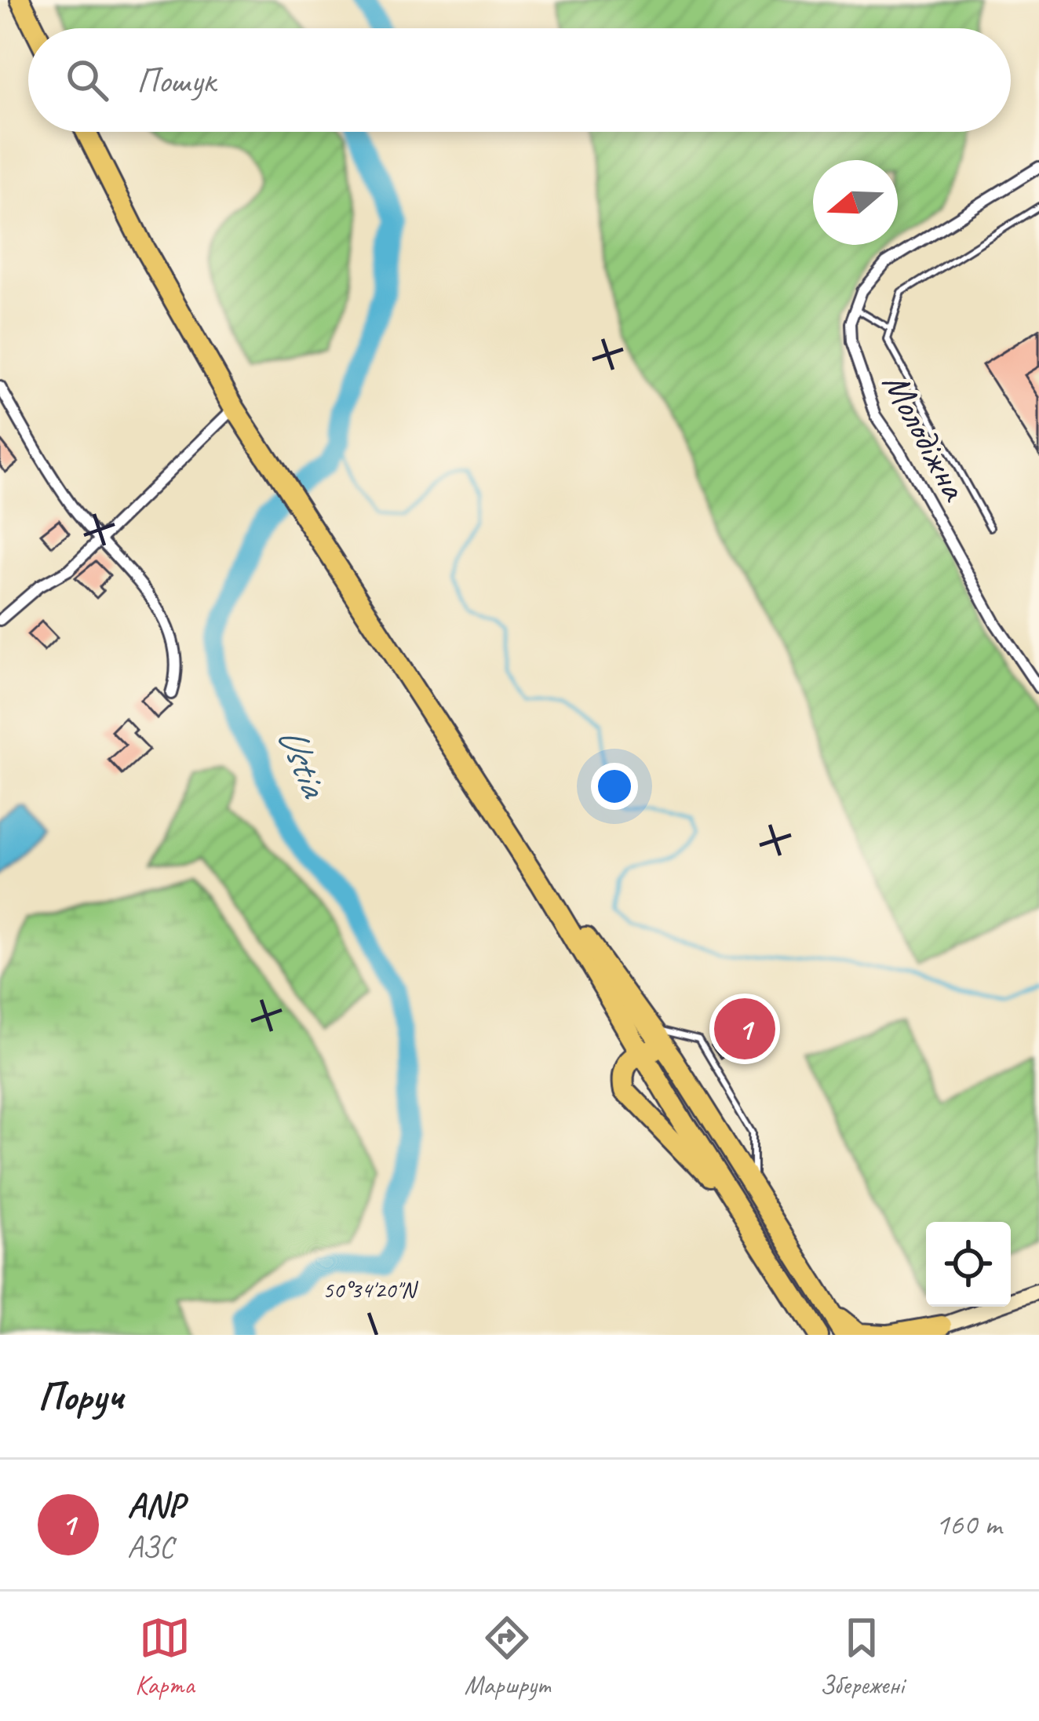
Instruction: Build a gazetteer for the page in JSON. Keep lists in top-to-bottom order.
{
  "streets": {
    "street": ["Молодіжна"]
  },
  "water": ["Ustia"],
  "north": "left",
  "page": {
    "search": "Пошук",
    "pins": "1",
    "heading": "Поруч",
    "list": [
      {
        "mark": "1",
        "name": "ANP",
        "note": "АЗС",
        "value": "160 m"
      }
    ],
    "nav": ["Карта", "Маршрут", "Збережені"]
  },
  "coordinates": ["50°34'20\"N"]
}
